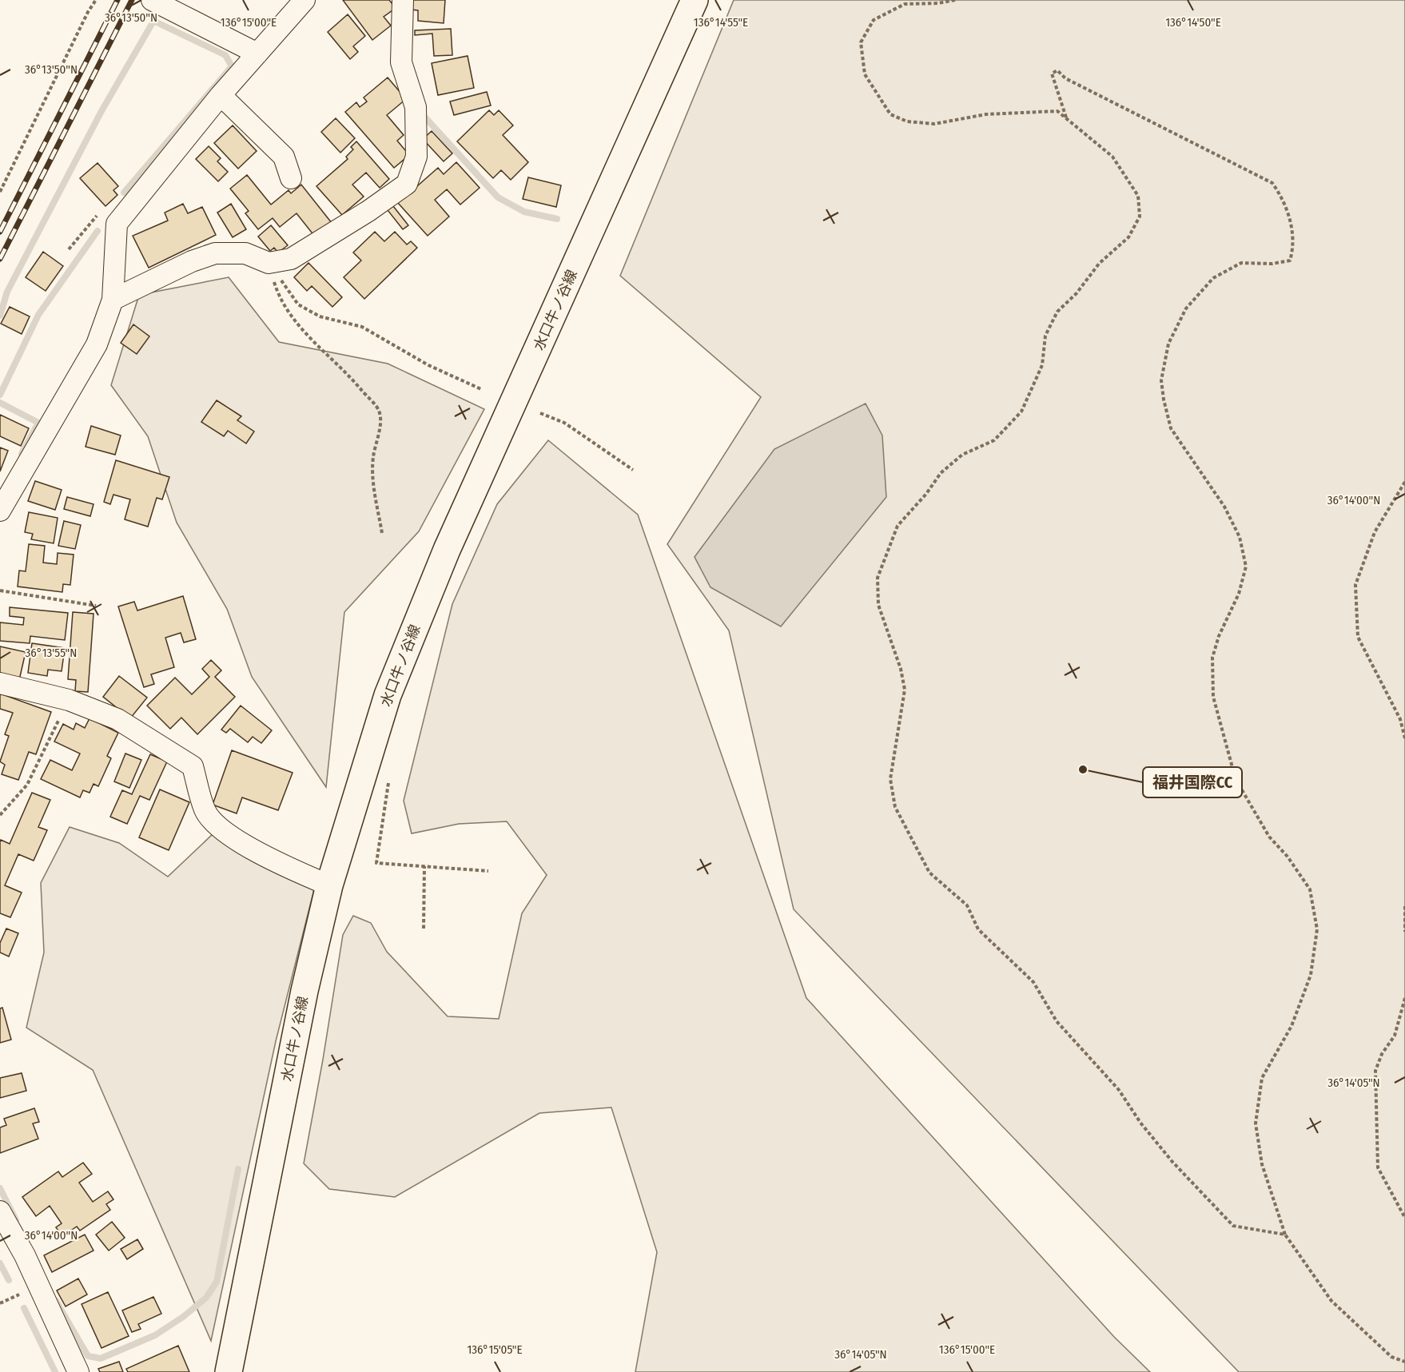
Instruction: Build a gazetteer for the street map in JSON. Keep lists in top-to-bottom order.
{
  "streets": {
    "main road": ["水口牛ノ谷線"]
  },
  "places": ["福井国際CC"],
  "coordinates": [
    "36°13'50\"N",
    "136°15'00\"E",
    "136°14'55\"E",
    "136°14'50\"E",
    "36°14'00\"N",
    "36°13'55\"N",
    "36°14'05\"N",
    "136°15'05\"E"
  ]
}
